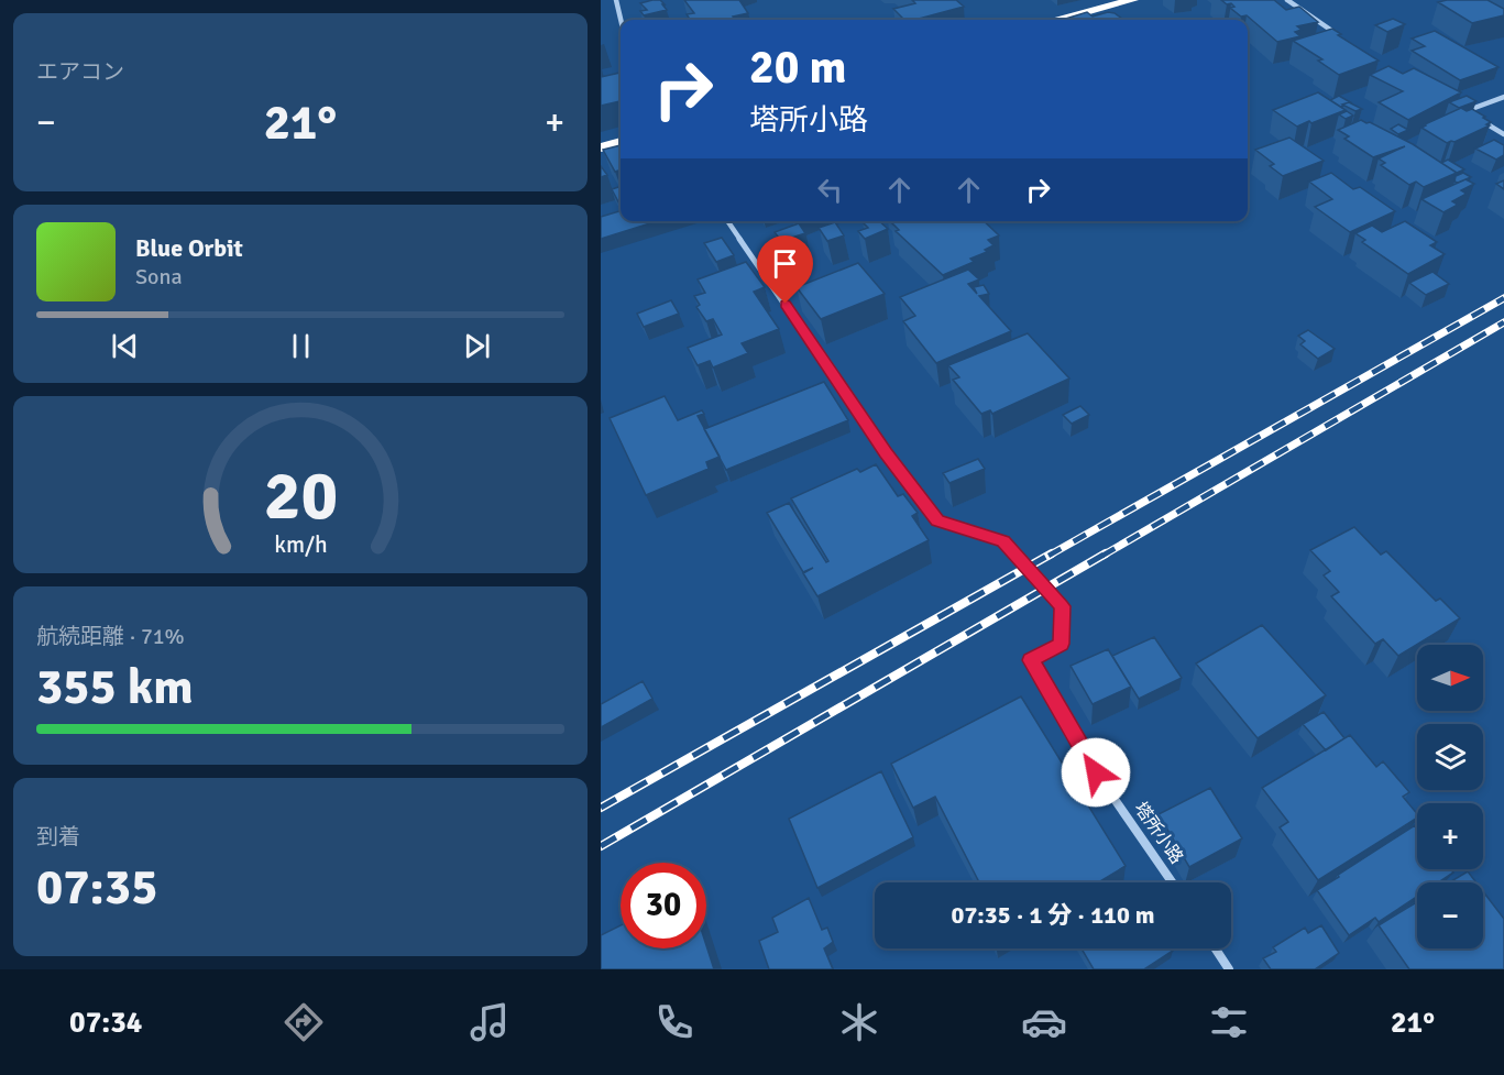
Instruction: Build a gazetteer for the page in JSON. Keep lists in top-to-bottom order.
{
  "streets": {
    "street": ["塔所小路"]
  },
  "north": "right",
  "page": {
    "tile": [
      "エアコン",
      ["航続距離 · 71%", "355 km"],
      ["到着", "07:35"]
    ],
    "turn": ["20 m", "塔所小路"],
    "heat": ["−", "21°", "+"],
    "song": ["Blue Orbit", "Sona"],
    "map_buttons": ["+", "−"],
    "limit": "30",
    "trip": "07:35 · 1 分 · 110 m",
    "tabs": ["07:34", "21°"],
    "gauge": ["20", "km/h"]
  }
}
